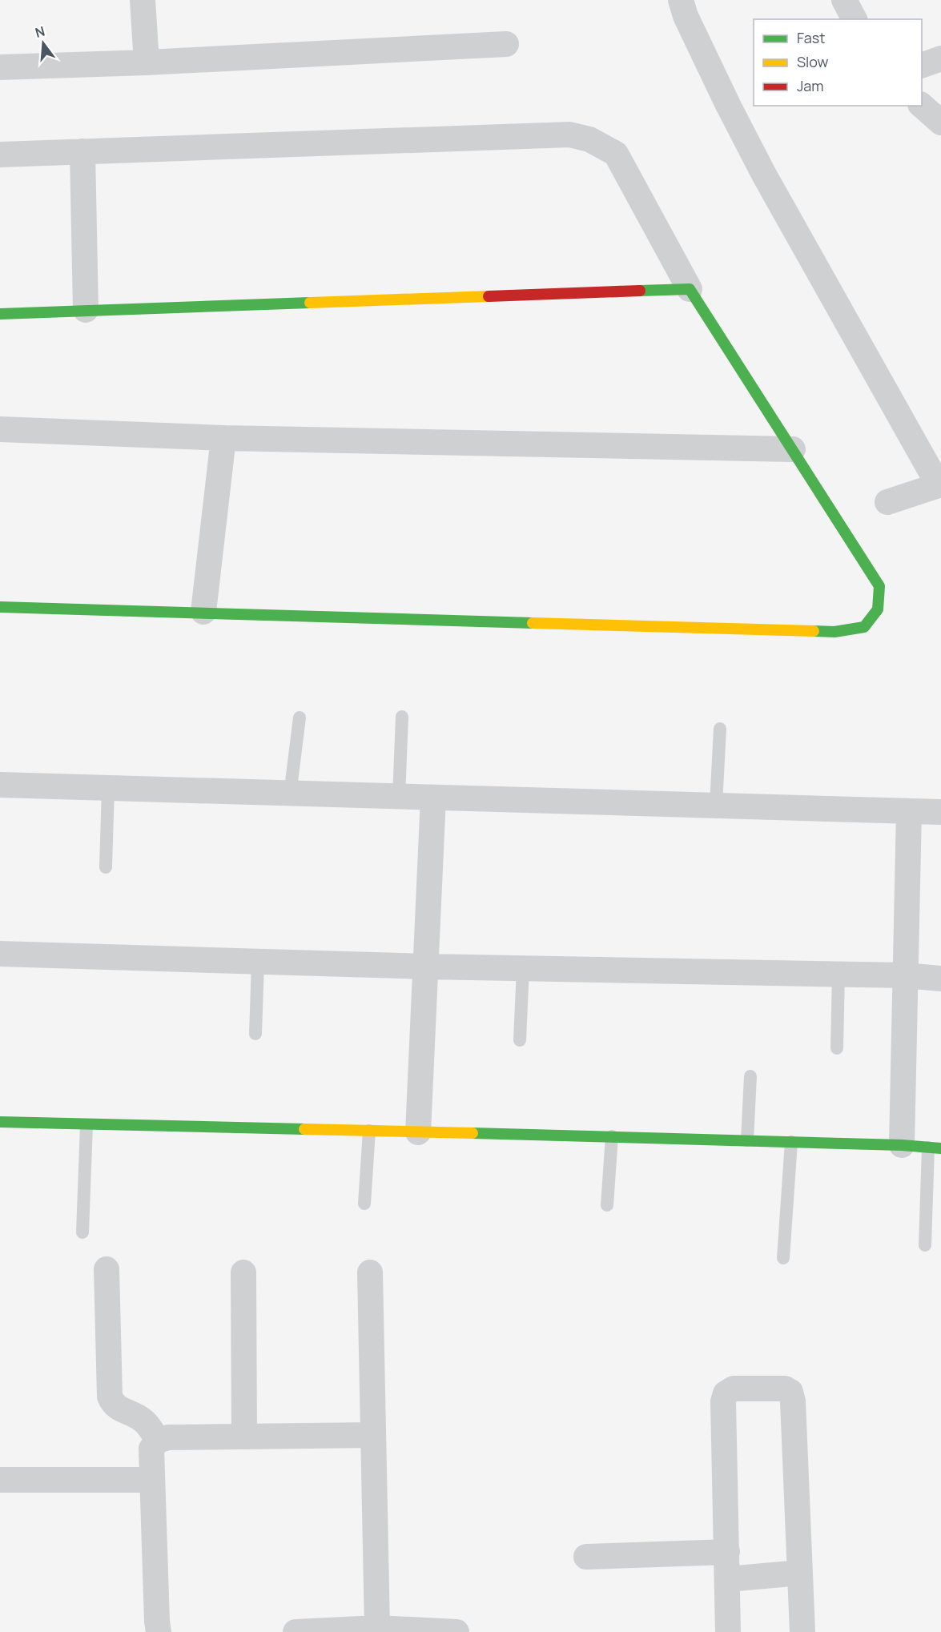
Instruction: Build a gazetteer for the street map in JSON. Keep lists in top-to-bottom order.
{
  "legend": ["Fast", "Slow", "Jam"],
  "north": "top"
}
